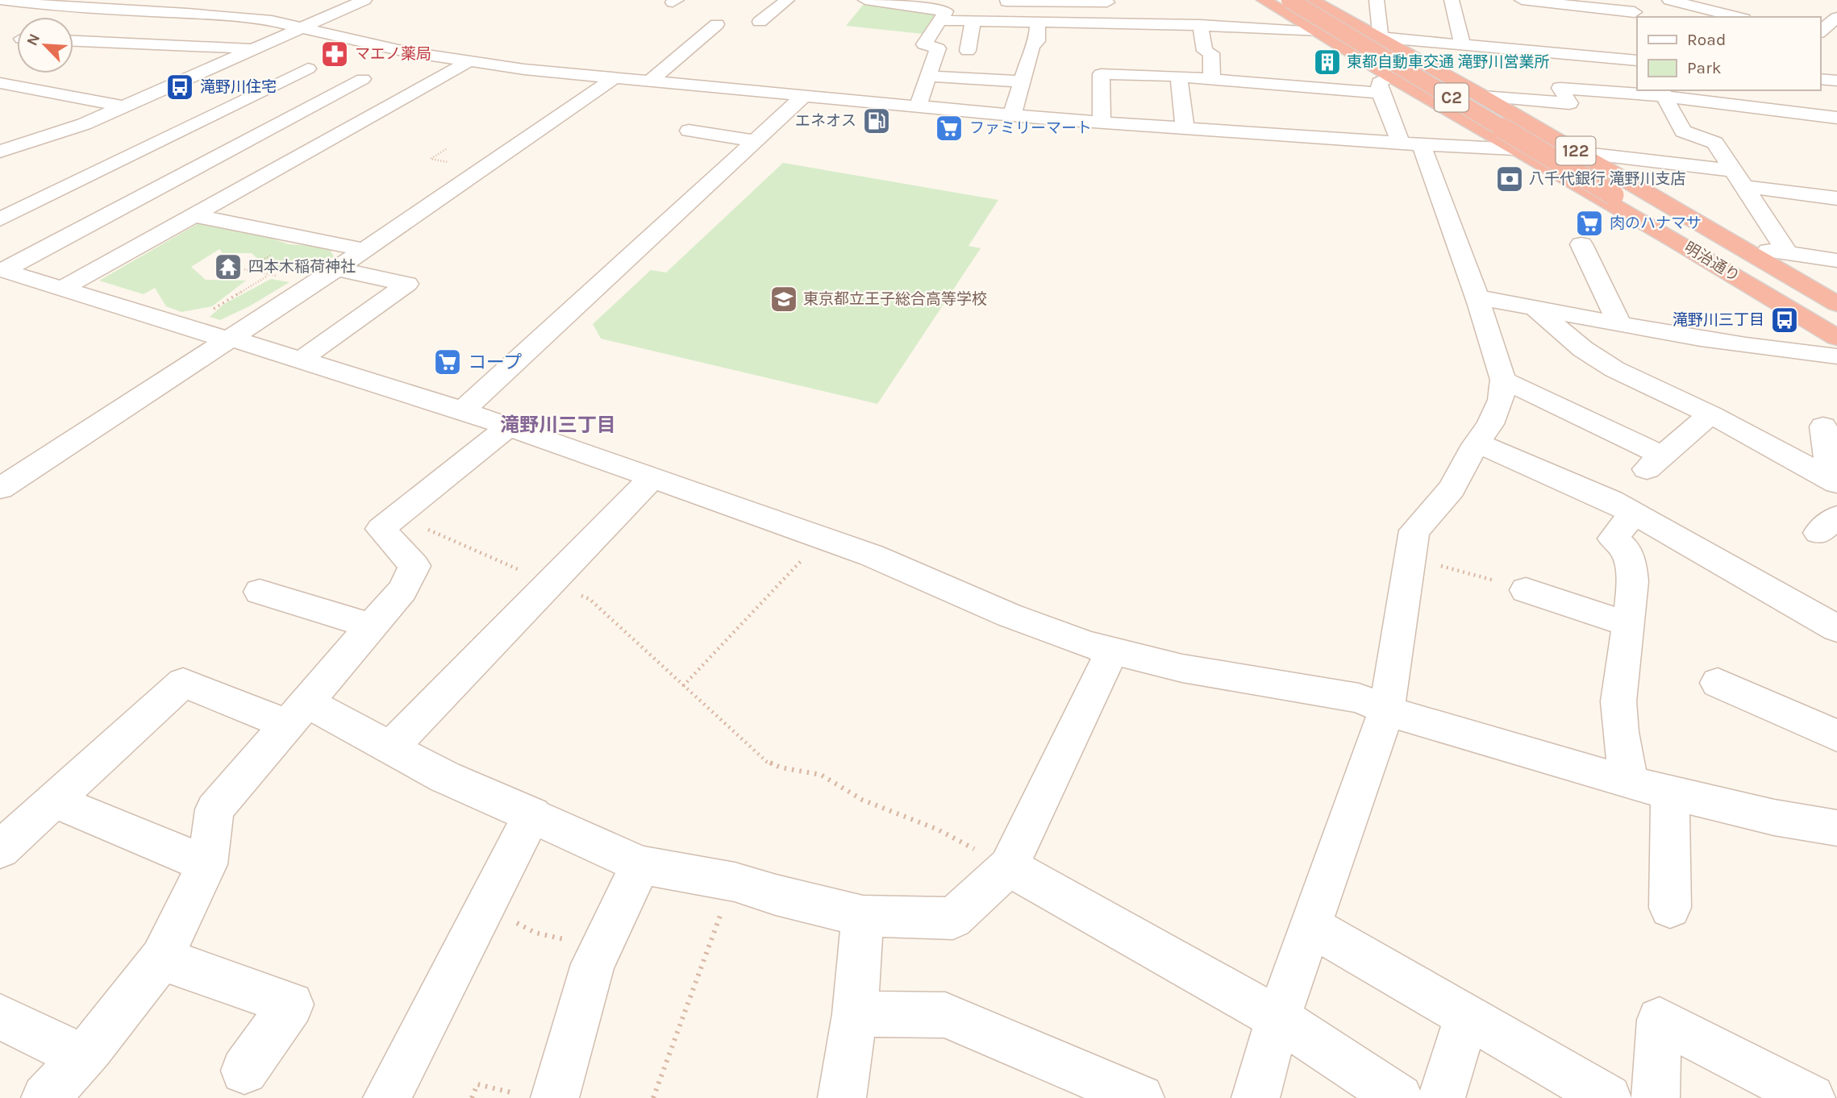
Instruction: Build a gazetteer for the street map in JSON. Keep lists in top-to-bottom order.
{
  "streets": {
    "highway": ["C2", "122", "明治通り"]
  },
  "districts": ["滝野川三丁目"],
  "places": {
    "pharmacy": ["マエノ薬局"],
    "building": ["東都自動車交通 滝野川営業所"],
    "bus stop": ["滝野川住宅", "滝野川三丁目"],
    "fuel station": ["エネオス"],
    "supermarket": ["ファミリーマート", "肉のハナマサ", "コープ"],
    "bank": ["八千代銀行 滝野川支店"],
    "temple": ["四本木稲荷神社"],
    "school or university": ["東京都立王子総合高等学校"]
  },
  "legend": ["Road", "Park"],
  "north": "top left"
}
